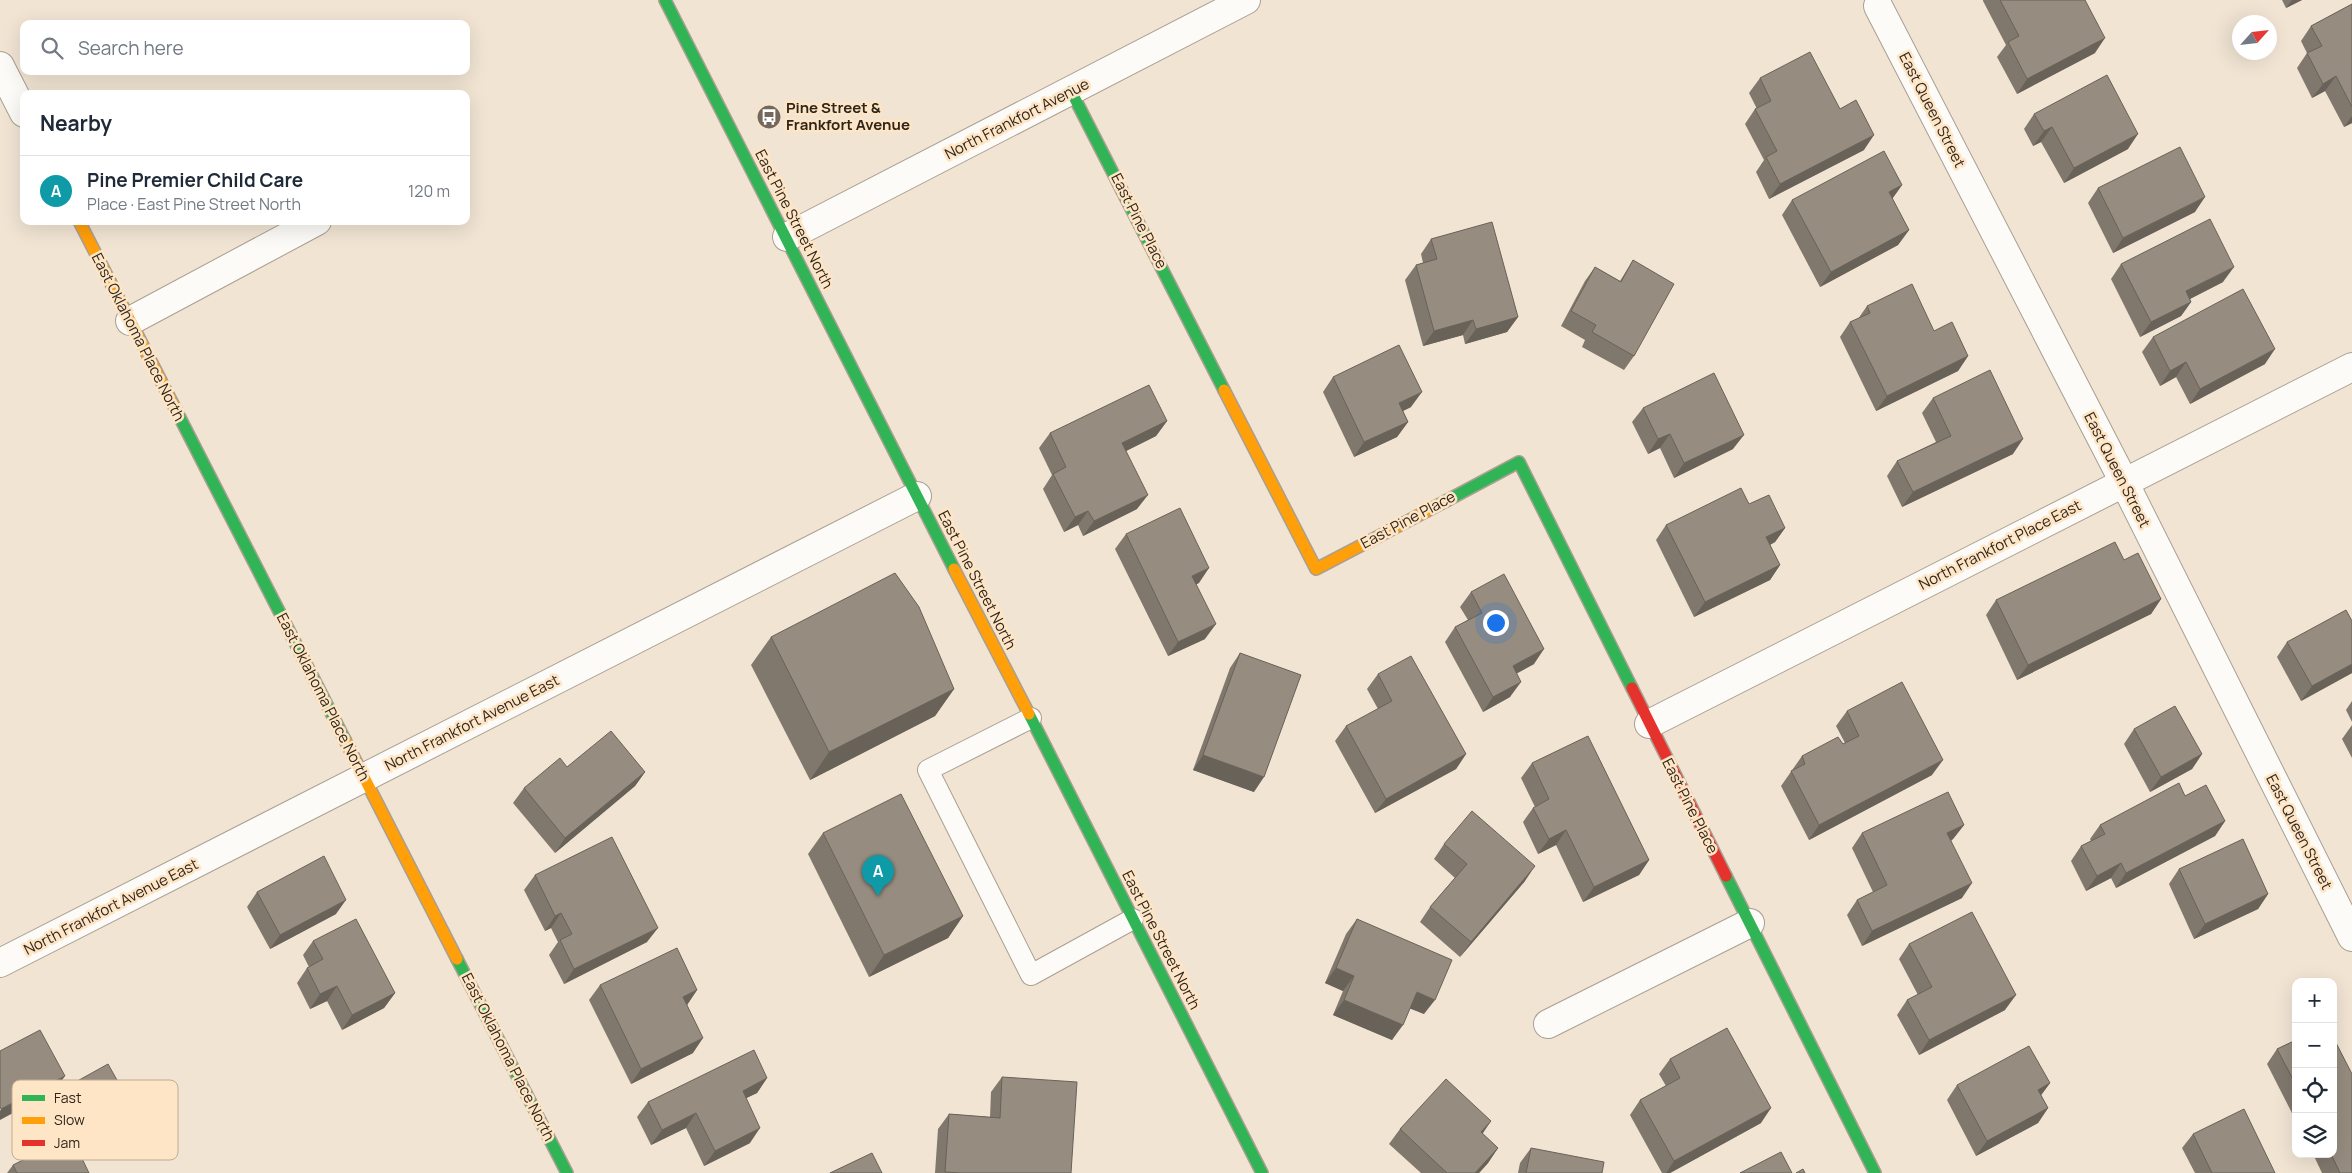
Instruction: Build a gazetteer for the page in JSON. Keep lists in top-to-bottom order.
{
  "streets": {
    "street": [
      "East Queen Street",
      "North Frankfort Avenue",
      "East Pine Street North",
      "East Pine Place",
      "East Oklahoma Place North",
      "North Frankfort Place East",
      "North Frankfort Avenue East"
    ]
  },
  "crossings": [
    ["East Queen Street", "North Frankfort Place East"],
    ["North Frankfort Avenue", "East Pine Street North"],
    ["North Frankfort Avenue", "East Pine Place"],
    ["East Pine Street North", "North Frankfort Avenue East"],
    ["East Pine Place", "North Frankfort Place East"],
    ["East Oklahoma Place North", "North Frankfort Avenue East"]
  ],
  "places": {
    "bus stop": ["Pine Street & Frankfort Avenue"]
  },
  "legend": ["Fast", "Slow", "Jam"],
  "north": "top right",
  "page": {
    "search": "Search here",
    "heading": "Nearby",
    "list": [
      {
        "mark": "A",
        "name": "Pine Premier Child Care",
        "note": "Place · East Pine Street North",
        "value": "120 m"
      }
    ],
    "pins": "A",
    "map_buttons": ["+", "−"]
  }
}
